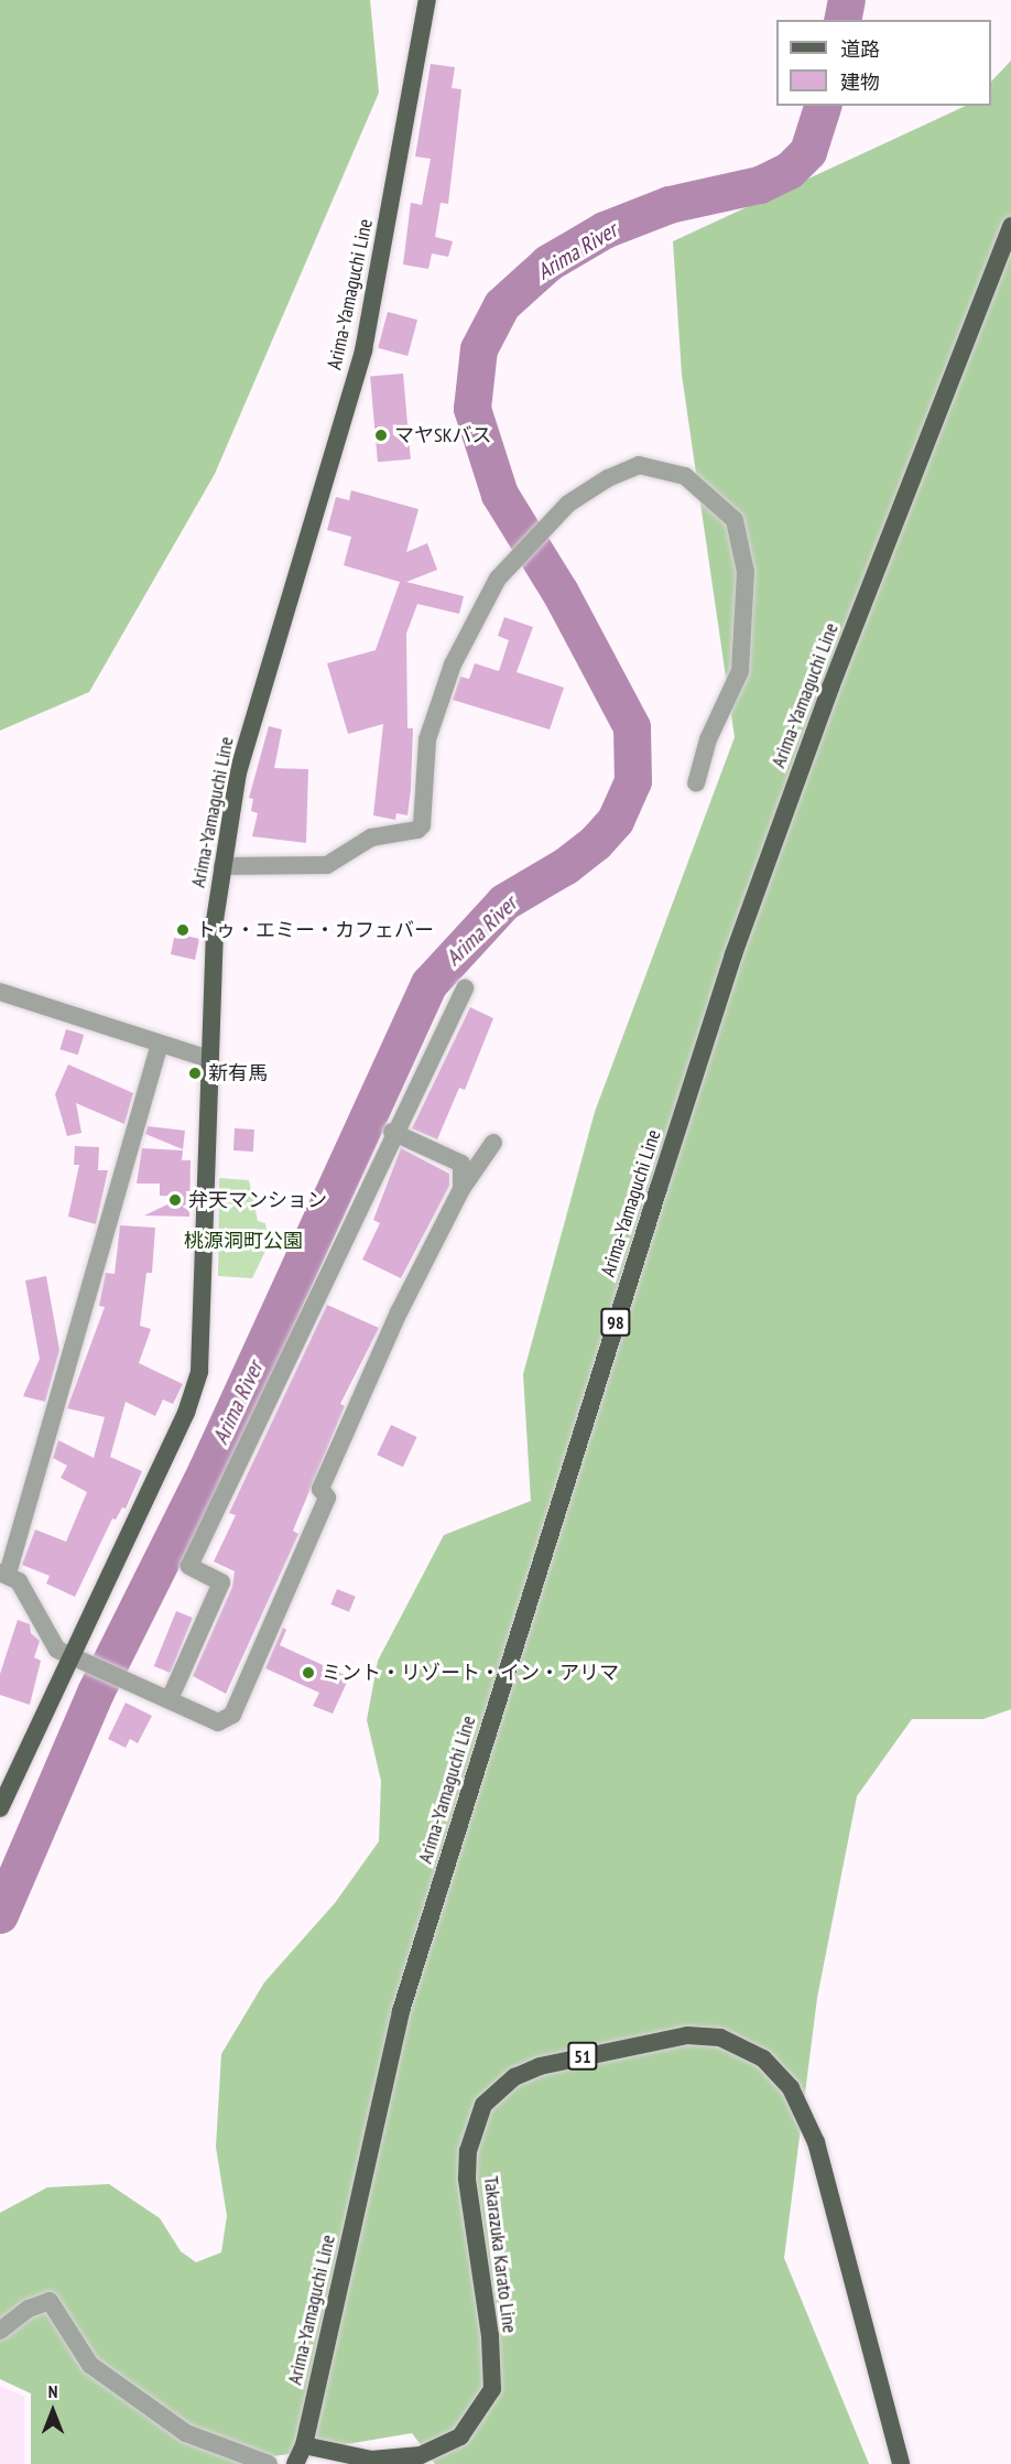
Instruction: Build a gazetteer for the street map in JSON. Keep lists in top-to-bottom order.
{
  "streets": {
    "main road": [
      "Arima-Yamaguchi Line",
      "98",
      "51",
      "Takarazuka Karato Line"
    ]
  },
  "crossings": [
    ["Arima-Yamaguchi Line", "Takarazuka Karato Line"]
  ],
  "water": ["Arima River"],
  "parks": ["桃源洞町公園"],
  "places": [
    "マヤSKバス",
    "トゥ・エミー・カフェバー",
    "新有馬",
    "弁天マンション",
    "ミント・リゾート・イン・アリマ"
  ],
  "legend": ["道路", "建物"],
  "north": "top"
}
